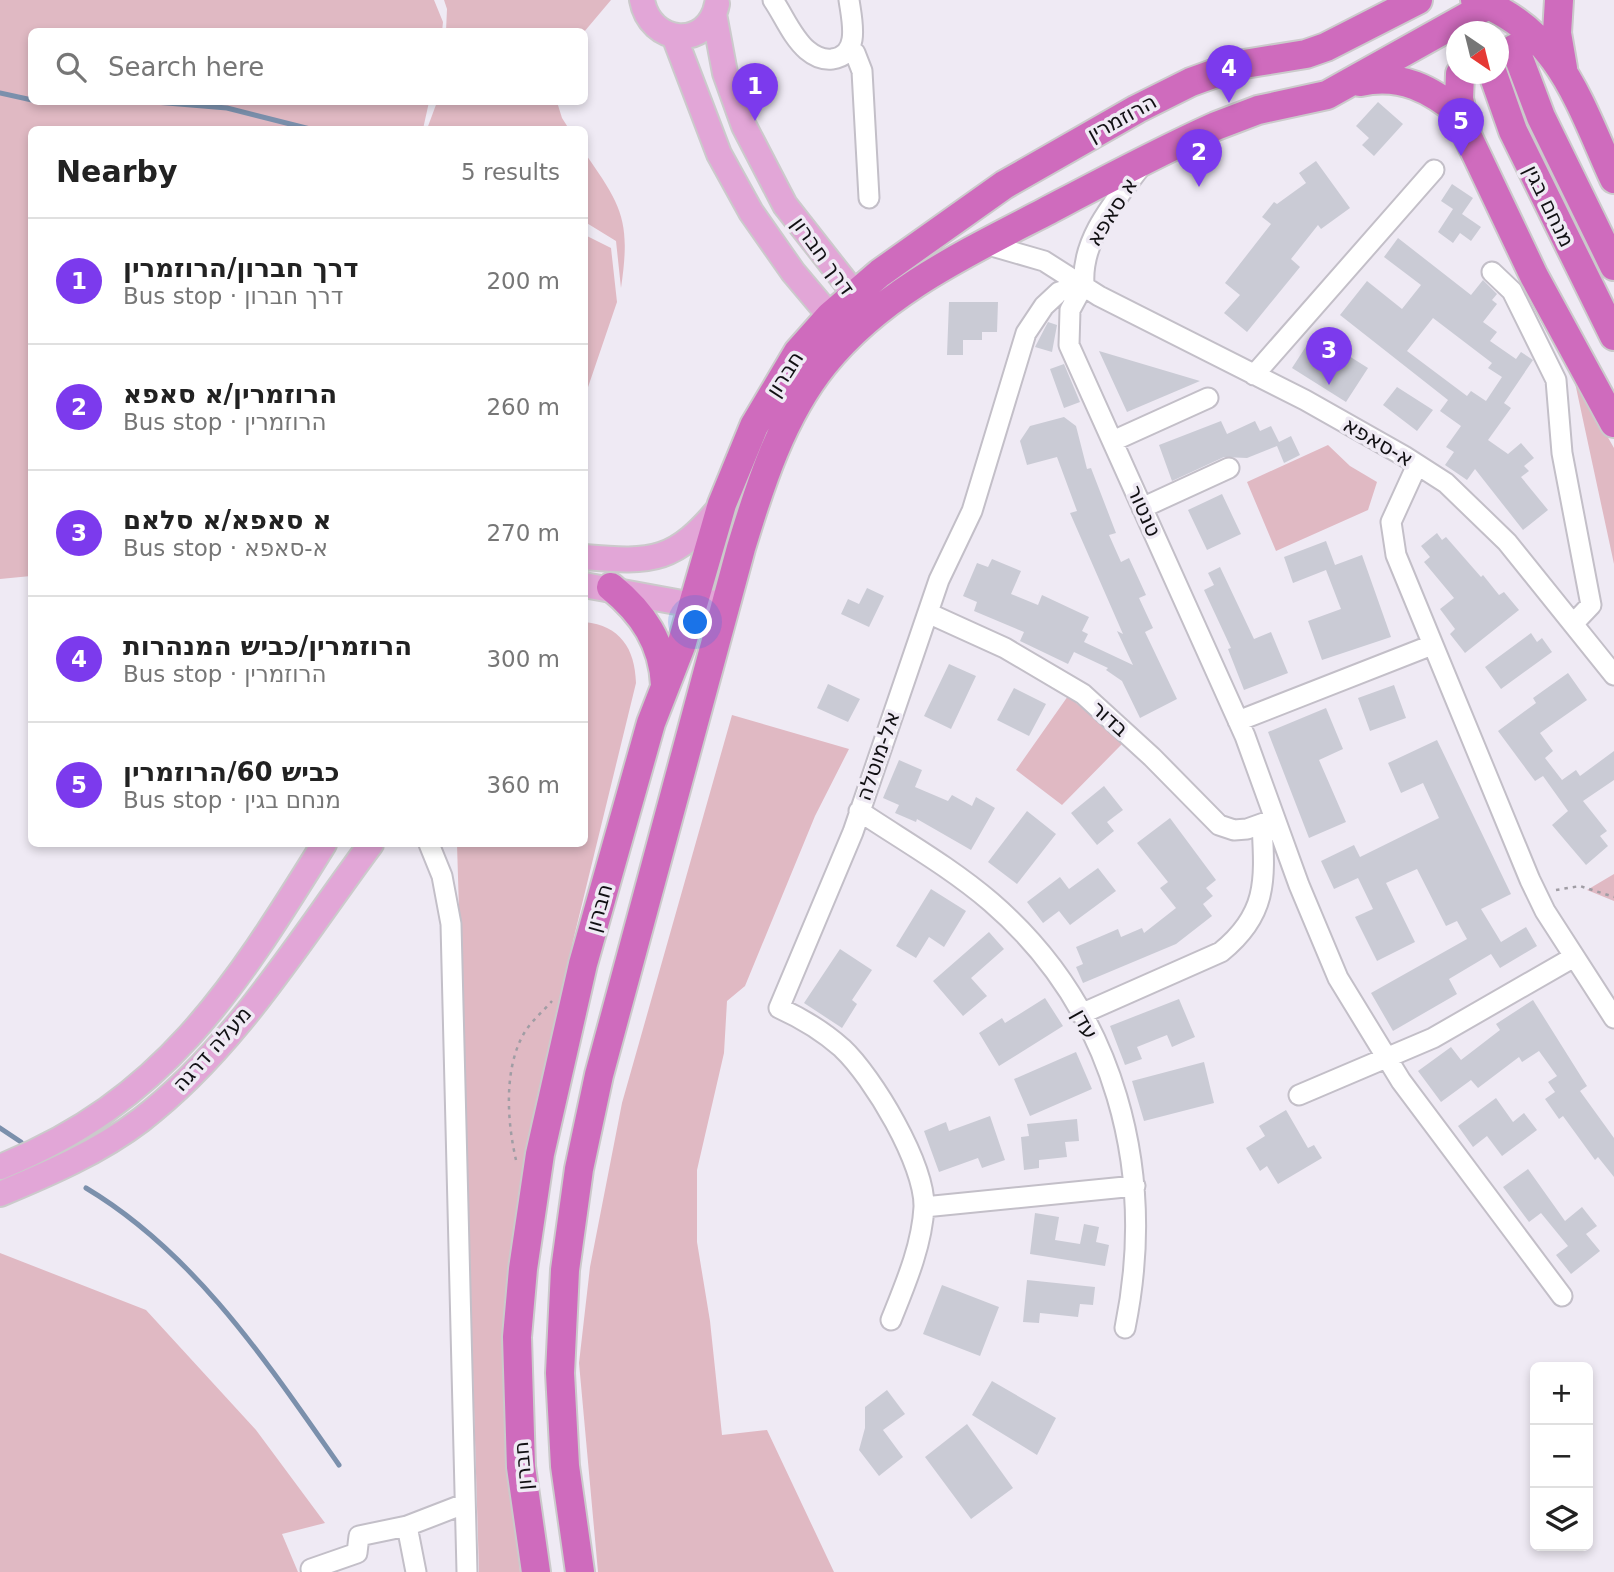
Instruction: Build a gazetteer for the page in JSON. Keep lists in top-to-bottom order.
{
  "streets": {
    "highway": ["הרוזמרין", "מנחם בגין", "חברון"],
    "main road": ["דרך חברון", "מעלה דרגה"],
    "street": [
      "א סאפא",
      "א-סאפא",
      "טנטור",
      "בדור",
      "אל-מוטלה",
      "עדן"
    ]
  },
  "crossings": [
    ["הרוזמרין", "דרך חברון"],
    ["הרוזמרין", "חברון"],
    ["א סאפא", "א-סאפא"],
    ["א סאפא", "טנטור"],
    ["א סאפא", "אל-מוטלה"],
    ["דרך חברון", "חברון"],
    ["א-סאפא", "טנטור"],
    ["א-סאפא", "אל-מוטלה"],
    ["טנטור", "בדור"],
    ["טנטור", "אל-מוטלה"],
    ["בדור", "אל-מוטלה"],
    ["אל-מוטלה", "עדן"]
  ],
  "north": "bottom right",
  "page": {
    "search": "Search here",
    "pins": [
      "4",
      "1",
      "5",
      "2",
      "3"
    ],
    "heading": ["Nearby", "5 results"],
    "list": [
      {
        "mark": "1",
        "name": "דרך חברון/הרוזמרין",
        "note": "Bus stop · דרך חברון",
        "value": "200 m"
      },
      {
        "mark": "2",
        "name": "הרוזמרין/א סאפא",
        "note": "Bus stop · הרוזמרין",
        "value": "260 m"
      },
      {
        "mark": "3",
        "name": "א סאפא/א סלאם",
        "note": "Bus stop · א-סאפא",
        "value": "270 m"
      },
      {
        "mark": "4",
        "name": "הרוזמרין/כביש המנהרות",
        "note": "Bus stop · הרוזמרין",
        "value": "300 m"
      },
      {
        "mark": "5",
        "name": "כביש 60/הרוזמרין",
        "note": "Bus stop · מנחם בגין",
        "value": "360 m"
      }
    ],
    "map_buttons": ["+", "−"]
  }
}
